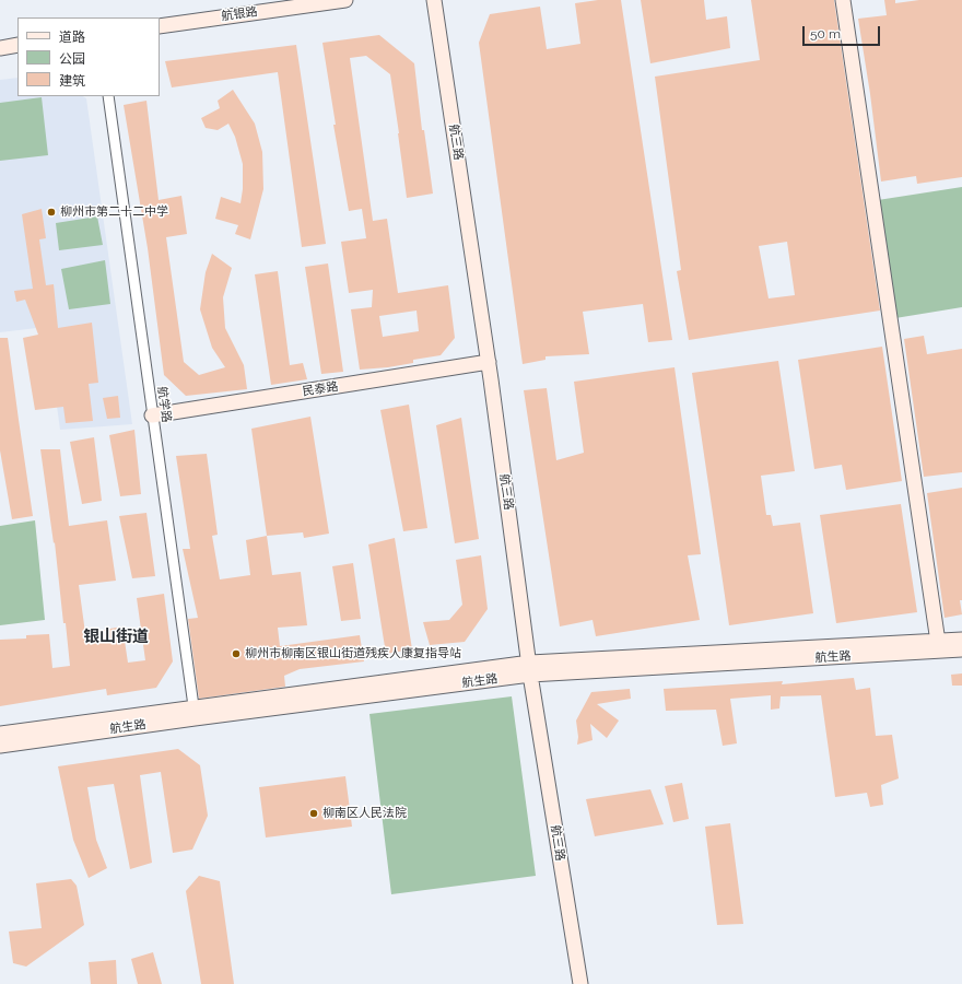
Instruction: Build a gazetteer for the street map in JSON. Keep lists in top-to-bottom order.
{
  "streets": {
    "street": [
      "航银路",
      "航三路",
      "民泰路",
      "航学路",
      "航生路"
    ]
  },
  "crossings": [
    ["航三路", "民泰路"],
    ["民泰路", "航学路"],
    ["航学路", "航生路"]
  ],
  "districts": ["银山街道"],
  "places": ["柳州市第二十二中学", "柳州市柳南区银山街道残疾人康复指导站", "柳南区人民法院"],
  "legend": ["道路", "公园", "建筑"],
  "scale_bar": "50 m"
}
